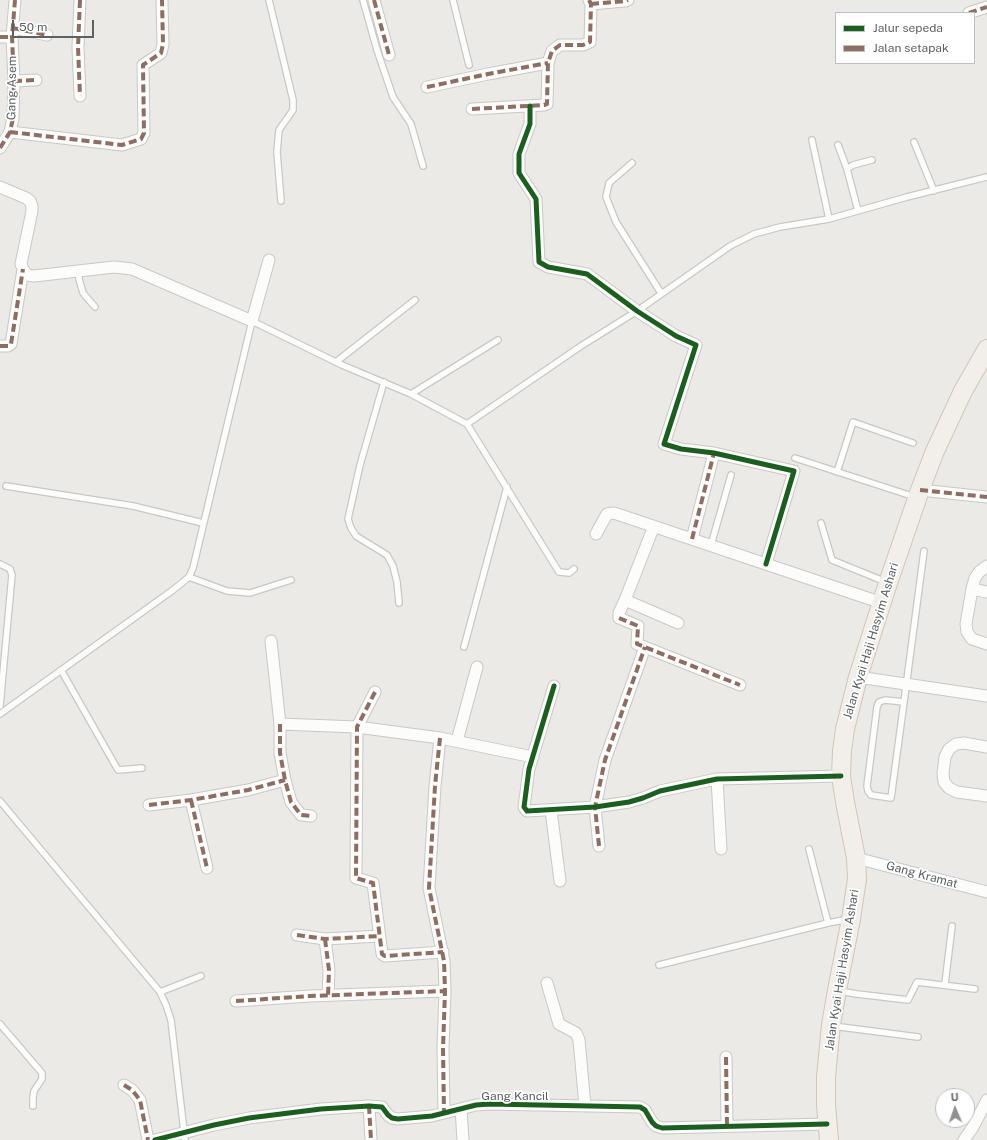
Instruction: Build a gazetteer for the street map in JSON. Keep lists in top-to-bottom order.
{
  "streets": {
    "main road": ["Jalan Kyai Haji Hasyim Ashari"],
    "street": ["Gang Asem", "Gang Kramat", "Gang Kancil"]
  },
  "crossings": [
    ["Jalan Kyai Haji Hasyim Ashari", "Gang Kramat"],
    ["Jalan Kyai Haji Hasyim Ashari", "Gang Kancil"]
  ],
  "legend": ["Jalur sepeda", "Jalan setapak"],
  "scale_bar": "50 m",
  "north": "top"
}
